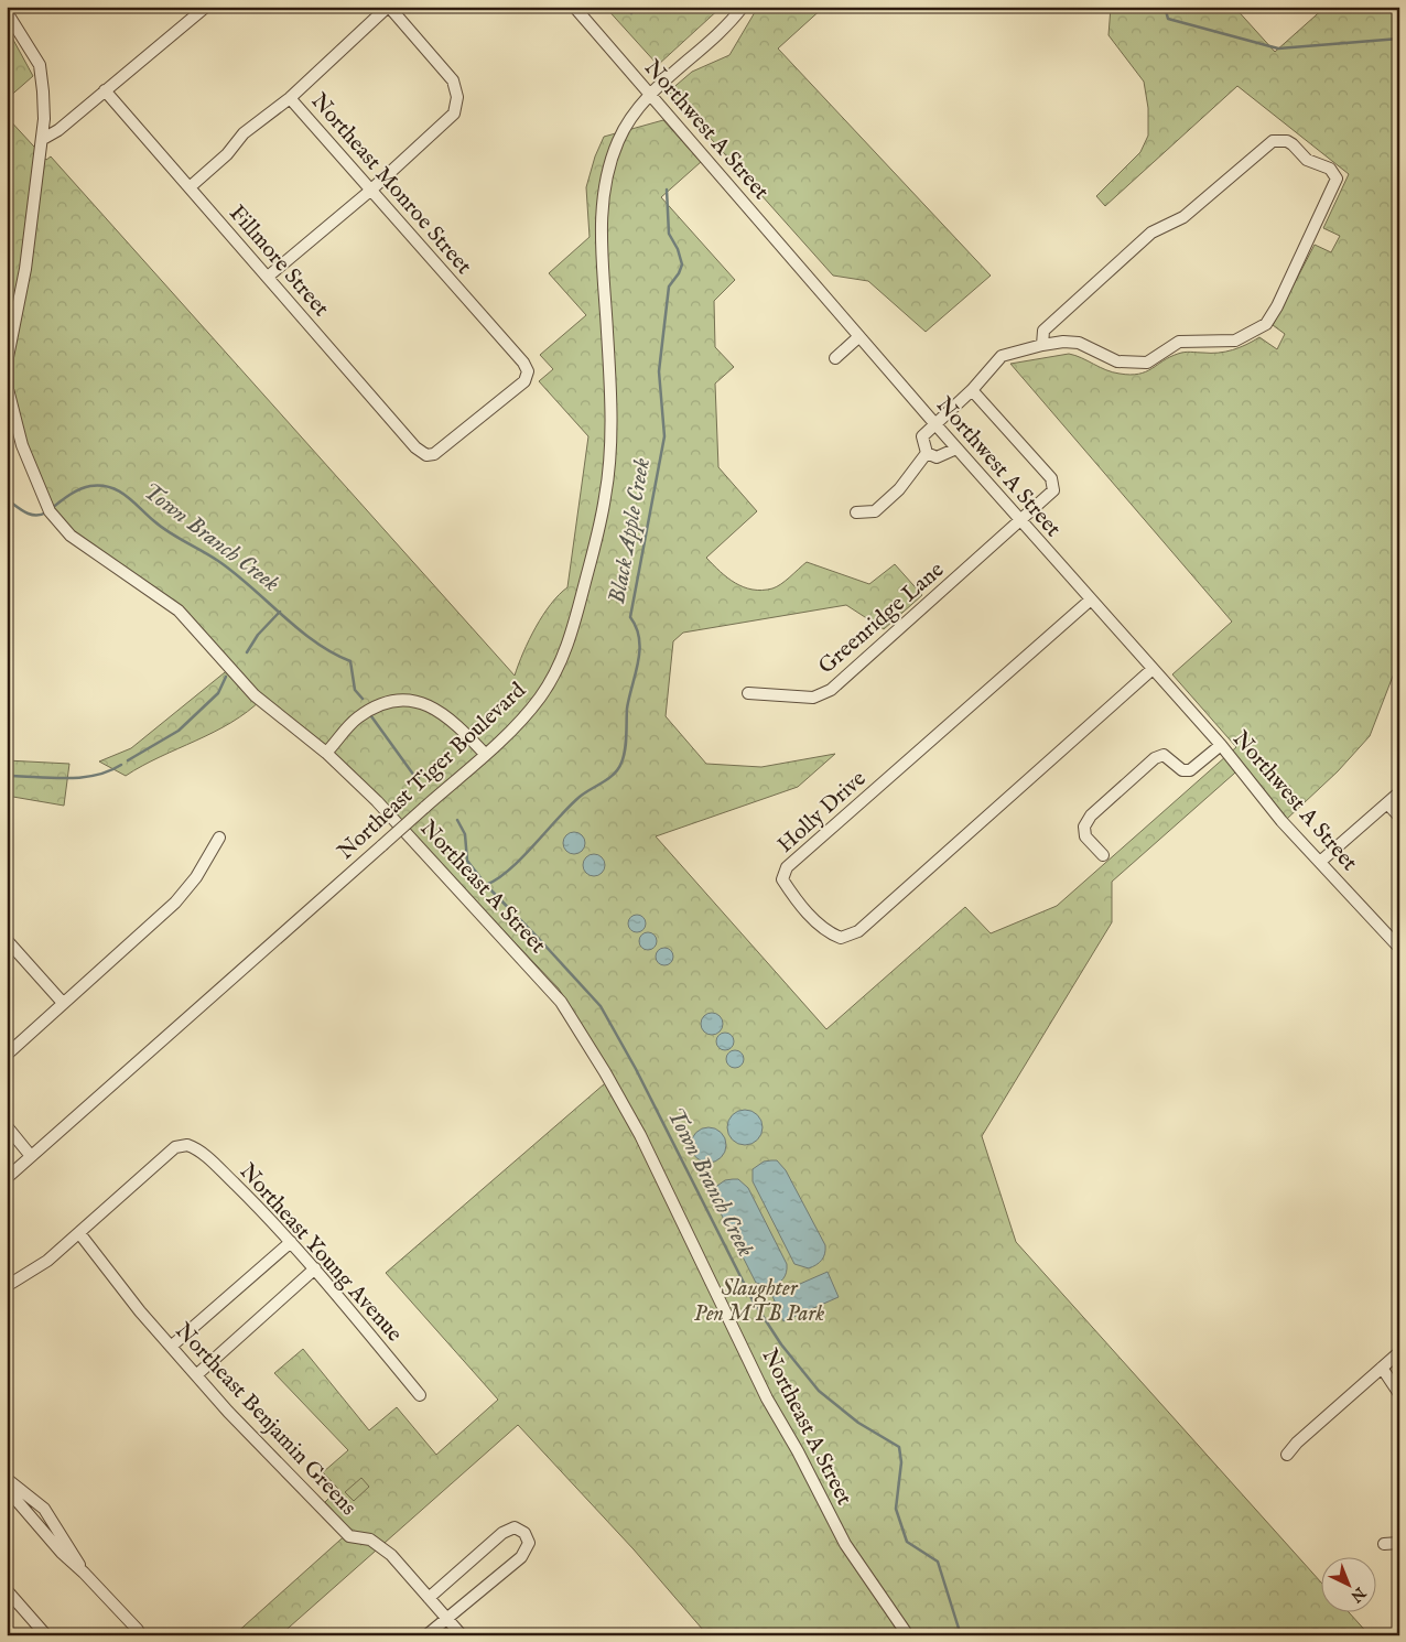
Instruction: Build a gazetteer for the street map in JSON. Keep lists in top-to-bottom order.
{
  "streets": {
    "street": [
      "Northwest A Street",
      "Northeast Monroe Street",
      "Fillmore Street",
      "Greenridge Lane",
      "Northeast Tiger Boulevard",
      "Holly Drive",
      "Northeast A Street",
      "Northeast Young Avenue",
      "Northeast Benjamin Greens"
    ]
  },
  "crossings": [
    ["Northwest A Street", "Greenridge Lane"],
    ["Northwest A Street", "Northeast Tiger Boulevard"],
    ["Northwest A Street", "Holly Drive"],
    ["Northeast Monroe Street", "Fillmore Street"],
    ["Northeast Young Avenue", "Northeast Benjamin Greens"]
  ],
  "water": ["Black Apple Creek", "Town Branch Creek"],
  "parks": ["Slaughter Pen MTB Park"],
  "north": "bottom right"
}
